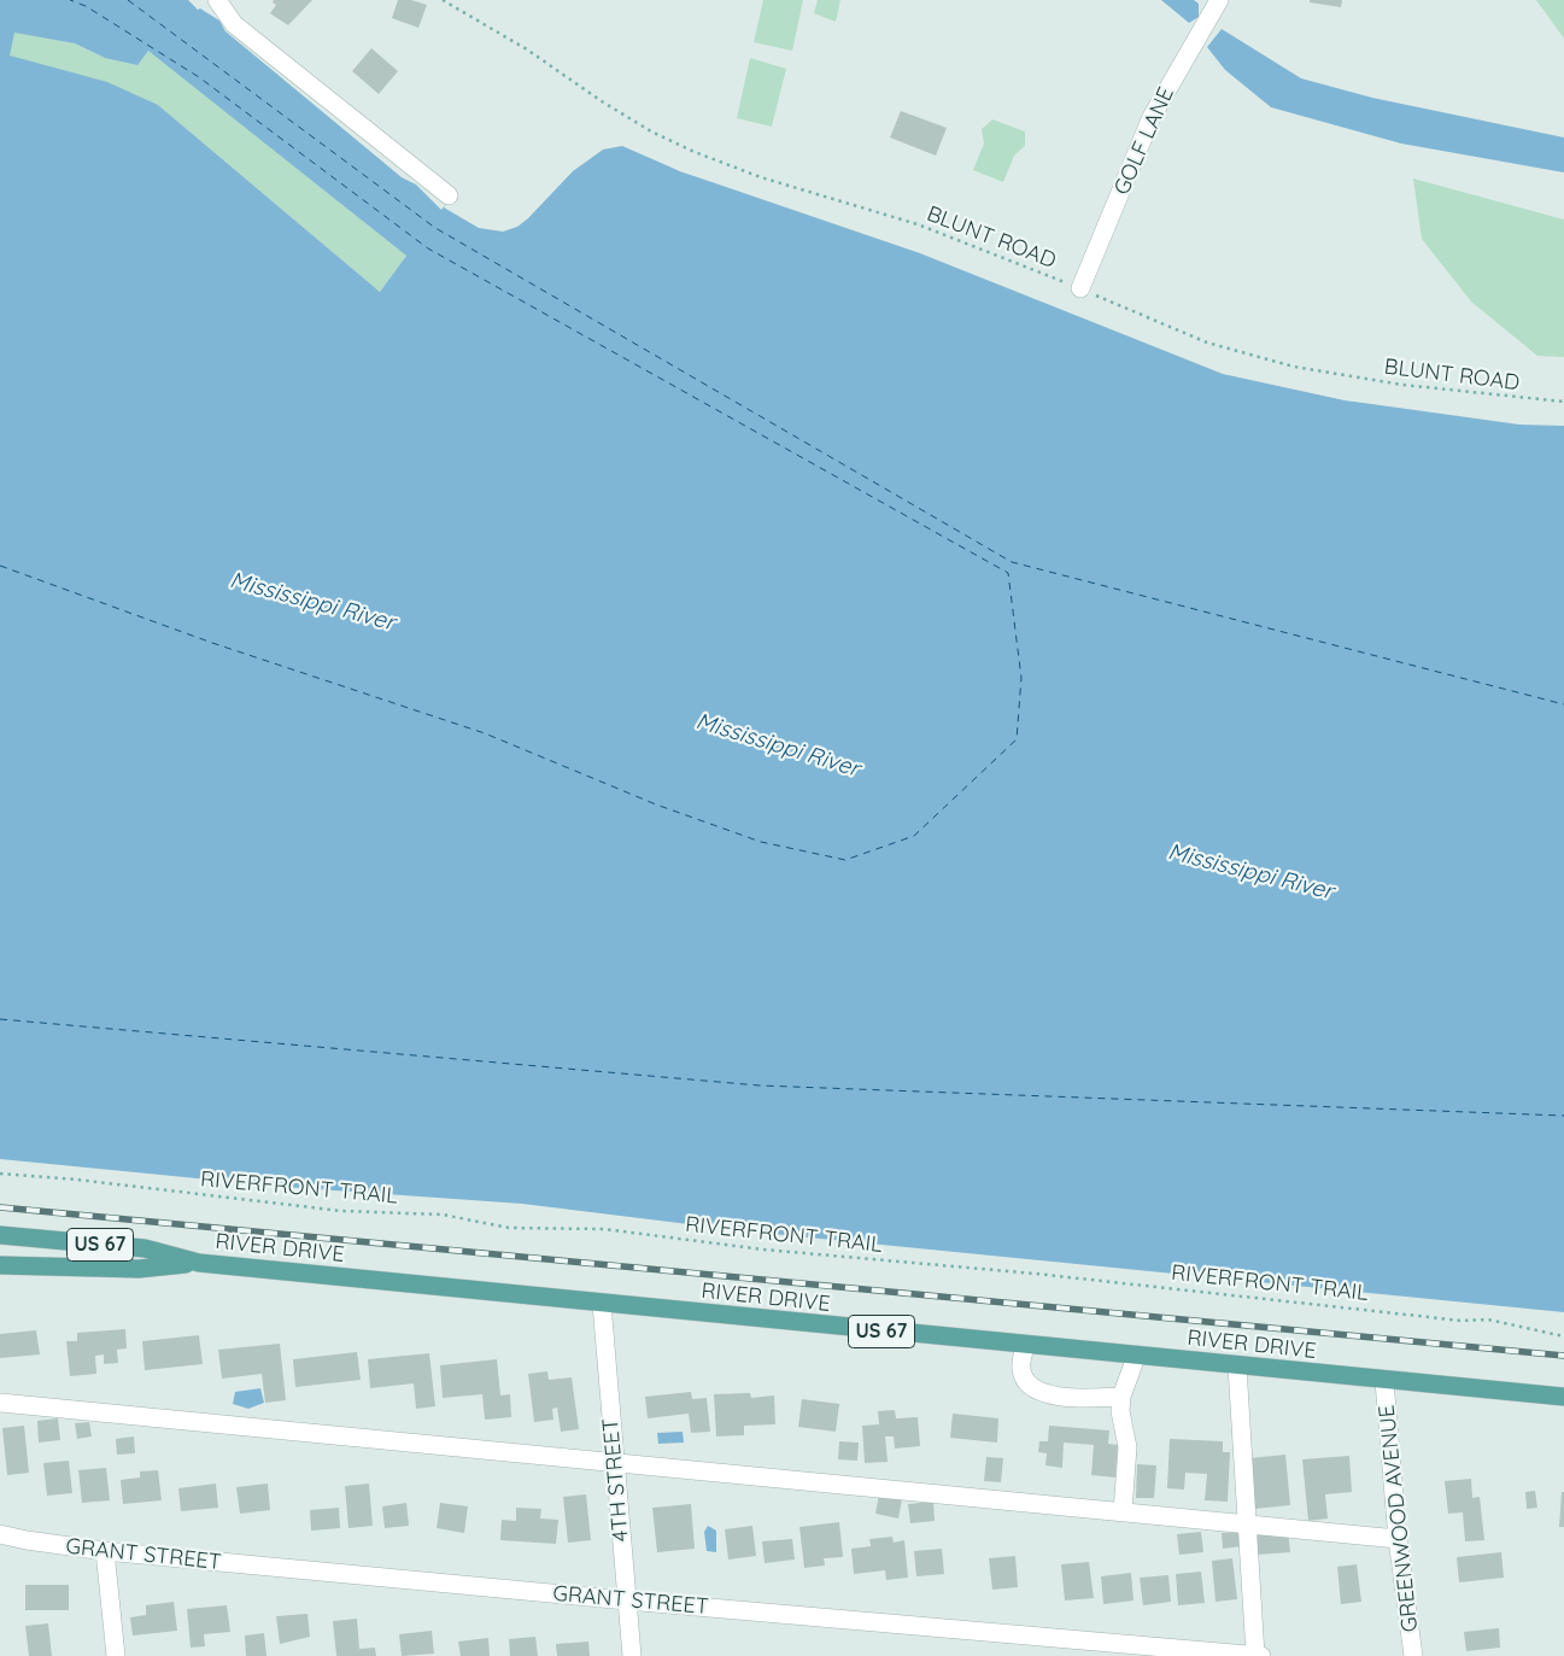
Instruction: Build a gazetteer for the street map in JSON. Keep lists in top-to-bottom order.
{
  "streets": {
    "main road": ["US 67", "RIVER DRIVE"],
    "street": [
      "GOLF LANE",
      "4TH STREET",
      "GREENWOOD AVENUE",
      "GRANT STREET"
    ],
    "path": ["BLUNT ROAD", "RIVERFRONT TRAIL"]
  },
  "crossings": [
    ["GOLF LANE", "BLUNT ROAD"],
    ["US 67", "RIVER DRIVE"],
    ["RIVER DRIVE", "4TH STREET"],
    ["RIVER DRIVE", "GREENWOOD AVENUE"],
    ["4TH STREET", "GRANT STREET"]
  ],
  "water": ["Mississippi River"]
}
